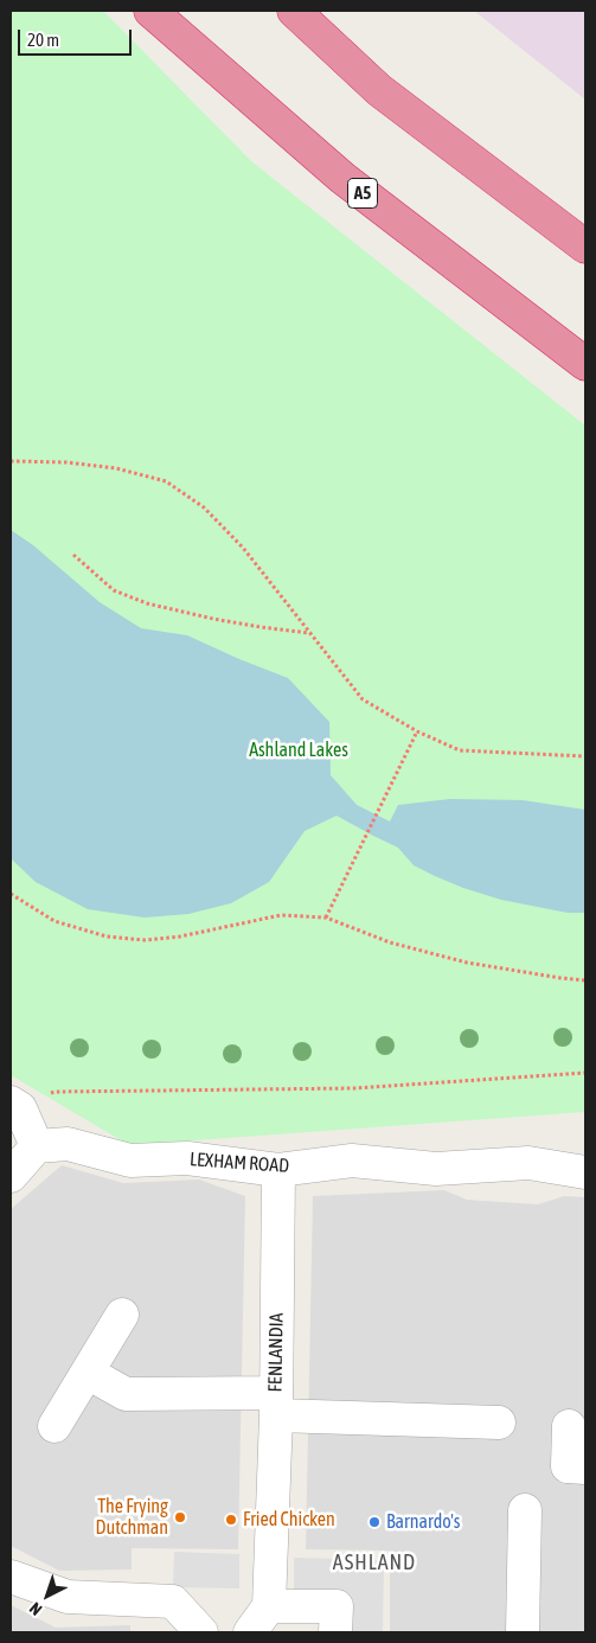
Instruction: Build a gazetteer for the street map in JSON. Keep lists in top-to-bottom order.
{
  "streets": {
    "highway": ["A5"],
    "street": ["LEXHAM ROAD", "FENLANDIA"]
  },
  "crossings": [
    ["LEXHAM ROAD", "FENLANDIA"]
  ],
  "districts": ["ASHLAND"],
  "parks": ["Ashland Lakes"],
  "places": ["The Frying Dutchman", "Fried Chicken", "Barnardo's"],
  "scale_bar": "20 m",
  "north": "bottom left"
}
